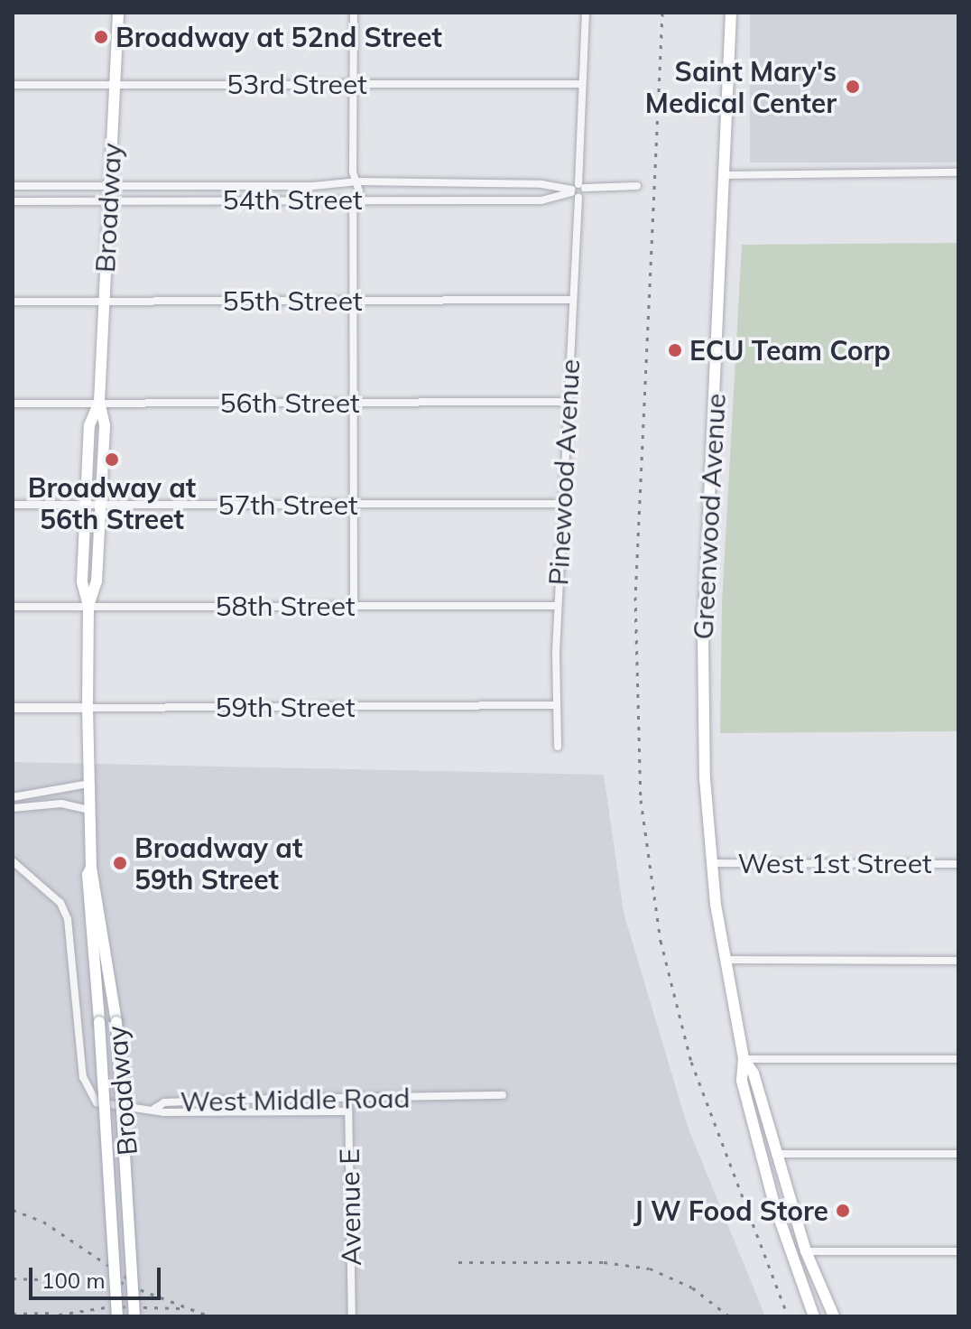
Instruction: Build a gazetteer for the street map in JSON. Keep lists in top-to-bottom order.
{
  "streets": {
    "main road": ["Broadway", "Greenwood Avenue"],
    "street": [
      "53rd Street",
      "54th Street",
      "55th Street",
      "56th Street",
      "Pinewood Avenue",
      "57th Street",
      "58th Street",
      "59th Street",
      "West 1st Street",
      "West Middle Road",
      "Avenue E"
    ]
  },
  "crossings": [
    ["53rd Street", "Broadway"],
    ["54th Street", "Broadway"],
    ["54th Street", "Pinewood Avenue"],
    ["Broadway", "55th Street"],
    ["Broadway", "56th Street"],
    ["Broadway", "57th Street"],
    ["Broadway", "58th Street"],
    ["Broadway", "59th Street"],
    ["55th Street", "Pinewood Avenue"],
    ["56th Street", "Pinewood Avenue"],
    ["Pinewood Avenue", "57th Street"],
    ["Pinewood Avenue", "58th Street"],
    ["Pinewood Avenue", "59th Street"],
    ["Greenwood Avenue", "West 1st Street"],
    ["West Middle Road", "Avenue E"]
  ],
  "places": [
    "Broadway at 52nd Street",
    "Saint Mary's Medical Center",
    "ECU Team Corp",
    "Broadway at 56th Street",
    "Broadway at 59th Street",
    "J W Food Store"
  ],
  "scale_bar": "100 m"
}
